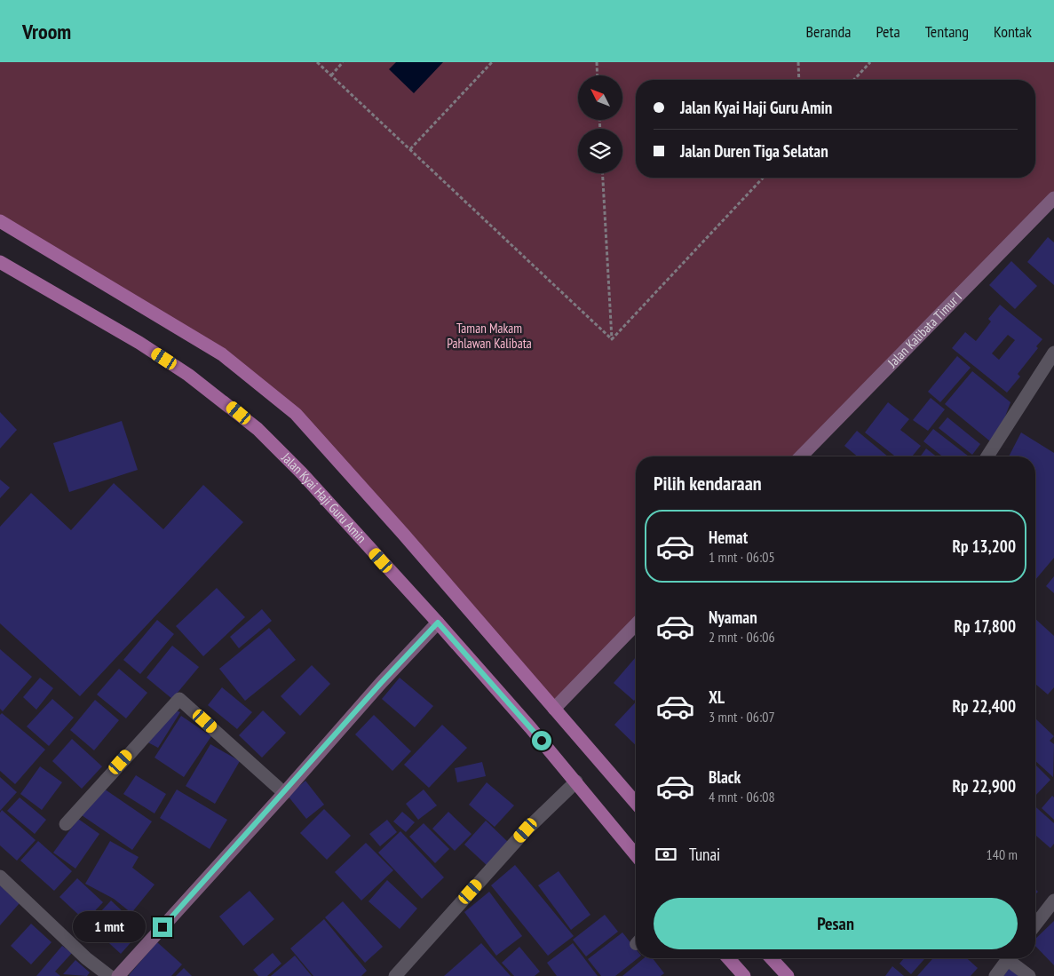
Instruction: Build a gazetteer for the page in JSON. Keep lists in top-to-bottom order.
{
  "streets": {
    "main road": ["Jalan Kyai Haji Guru Amin"],
    "street": ["Jalan Kalibata Timur I"]
  },
  "parks": ["Taman Makam Pahlawan Kalibata"],
  "north": "top left",
  "page": {
    "header": "Vroom",
    "nav": [
      "Beranda",
      "Peta",
      "Tentang",
      "Kontak"
    ],
    "banner": ["Jalan Kyai Haji Guru Amin", "Jalan Duren Tiga Selatan"],
    "heading": "Pilih kendaraan",
    "list": [
      {
        "name": "Hemat",
        "note": "1 mnt · 06:05",
        "value": "Rp 13,200"
      },
      {
        "name": "Nyaman",
        "note": "2 mnt · 06:06",
        "value": "Rp 17,800"
      },
      {
        "name": "XL",
        "note": "3 mnt · 06:07",
        "value": "Rp 22,400"
      },
      {
        "name": "Black",
        "note": "4 mnt · 06:08",
        "value": "Rp 22,900"
      }
    ],
    "pay": ["Tunai", "140 m"],
    "buttons": "Pesan",
    "bubble": "1 mnt"
  }
}
